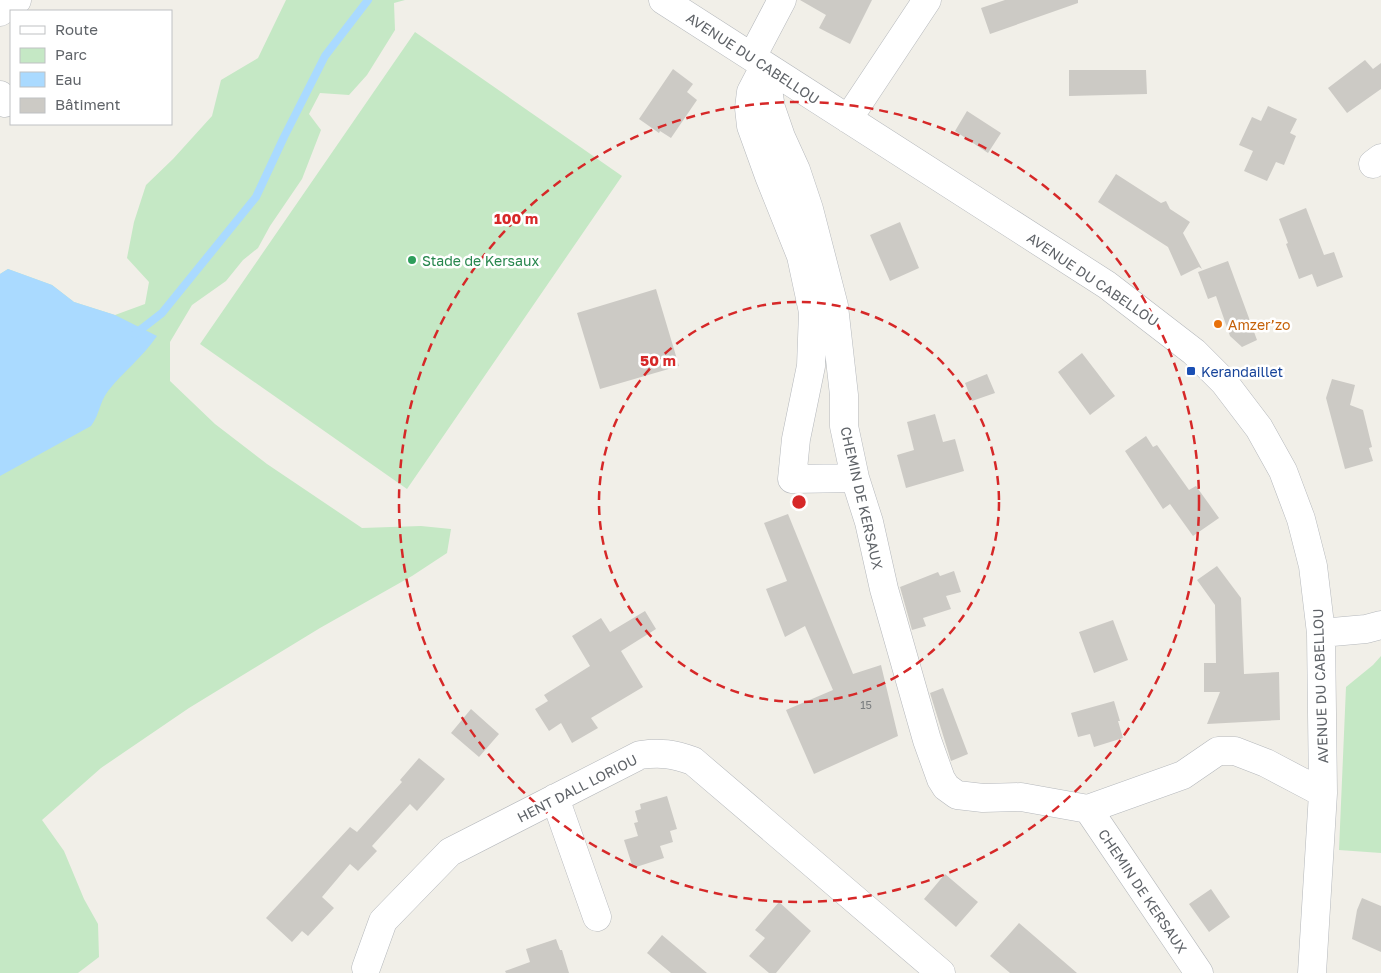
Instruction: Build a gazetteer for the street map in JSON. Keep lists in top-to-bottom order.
{
  "streets": {
    "street": ["AVENUE DU CABELLOU", "CHEMIN DE KERSAUX", "HENT DALL LORIOU"]
  },
  "crossings": [
    ["AVENUE DU CABELLOU", "CHEMIN DE KERSAUX"]
  ],
  "places": {
    "other": ["Stade de Kersaux", "Amzer’zo"],
    "transit": ["Kerandaillet"]
  },
  "house_numbers": ["15"],
  "legend": [
    "Route",
    "Parc",
    "Eau",
    "Bâtiment"
  ],
  "rings": ["100 m", "50 m"]
}
